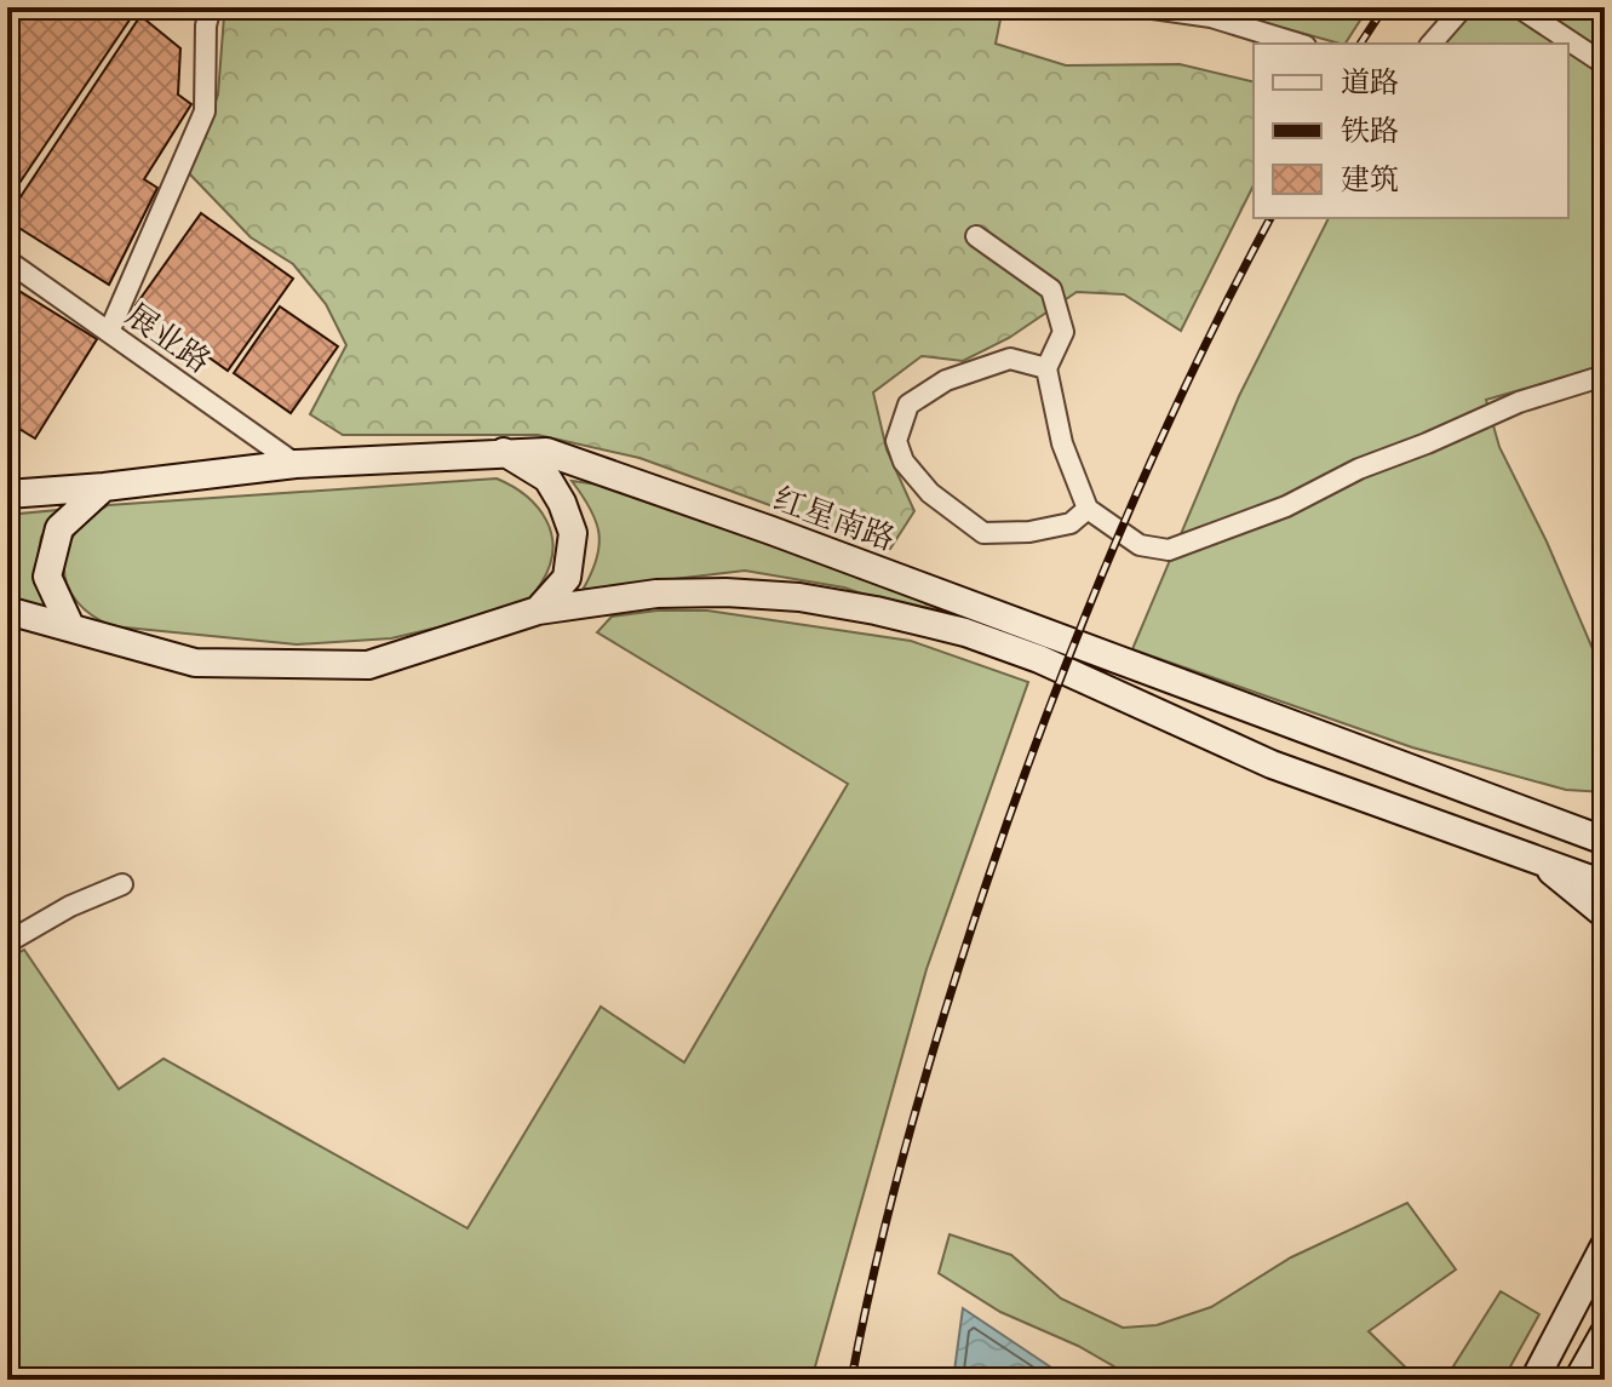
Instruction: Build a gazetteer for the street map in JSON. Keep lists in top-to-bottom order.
{
  "streets": {
    "main road": ["红星南路"],
    "street": ["展业路"]
  },
  "crossings": [
    ["展业路", "红星南路"]
  ],
  "legend": ["道路", "铁路", "建筑"]
}
